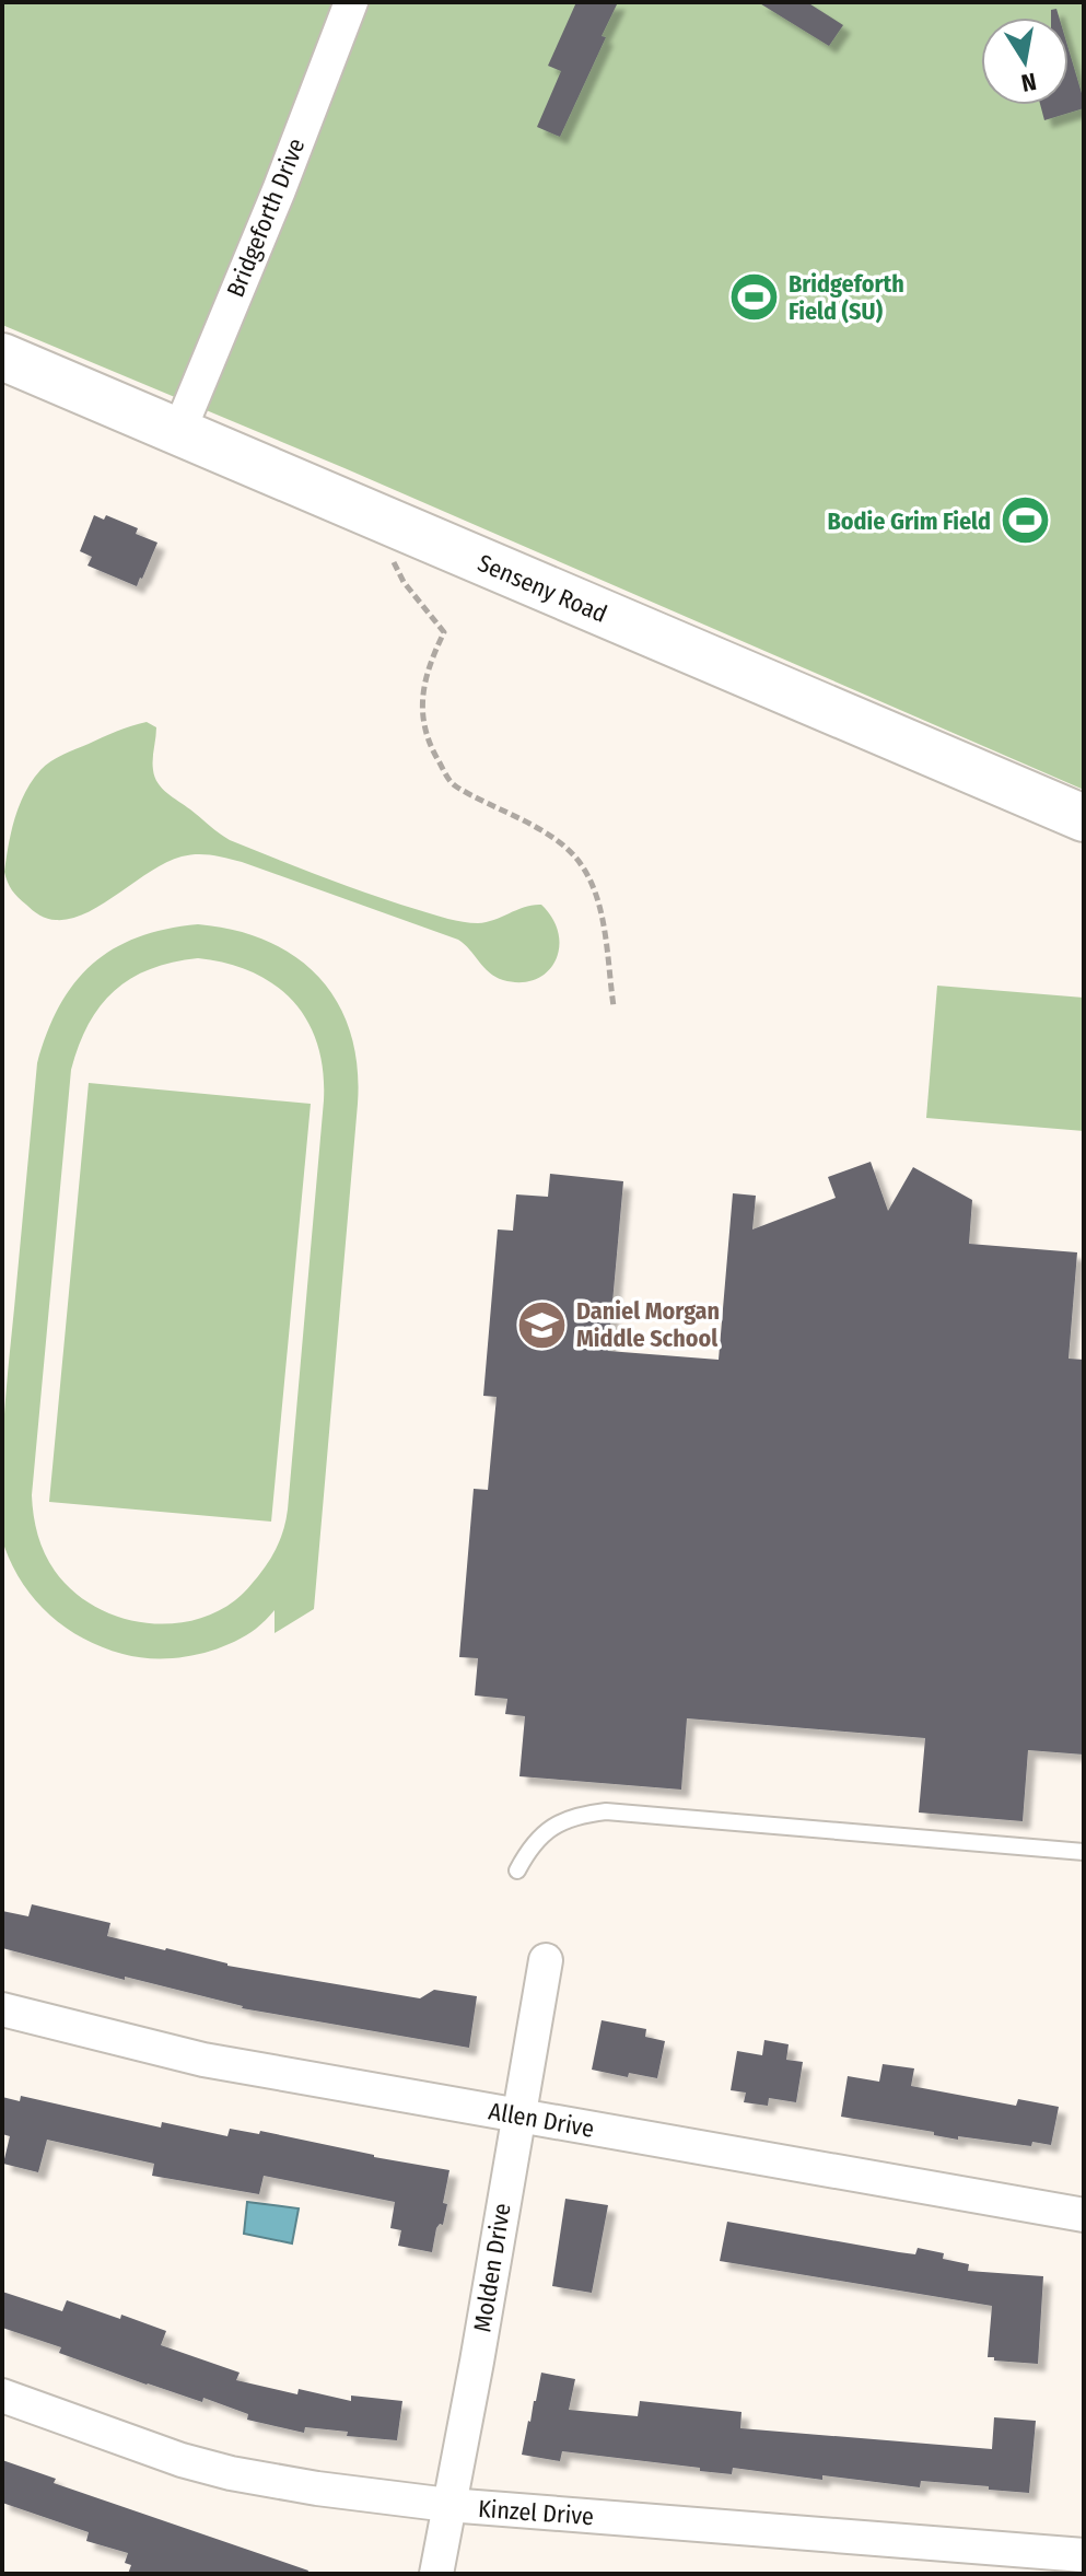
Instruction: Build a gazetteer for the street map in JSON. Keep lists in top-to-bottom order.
{
  "streets": {
    "main road": ["Senseny Road"],
    "street": [
      "Bridgeforth Drive",
      "Allen Drive",
      "Molden Drive",
      "Kinzel Drive"
    ]
  },
  "crossings": [
    ["Bridgeforth Drive", "Senseny Road"],
    ["Allen Drive", "Molden Drive"],
    ["Molden Drive", "Kinzel Drive"]
  ],
  "places": {
    "sports": ["Bridgeforth Field (SU)", "Bodie Grim Field"],
    "school or university": ["Daniel Morgan Middle School"]
  },
  "north": "bottom"
}
